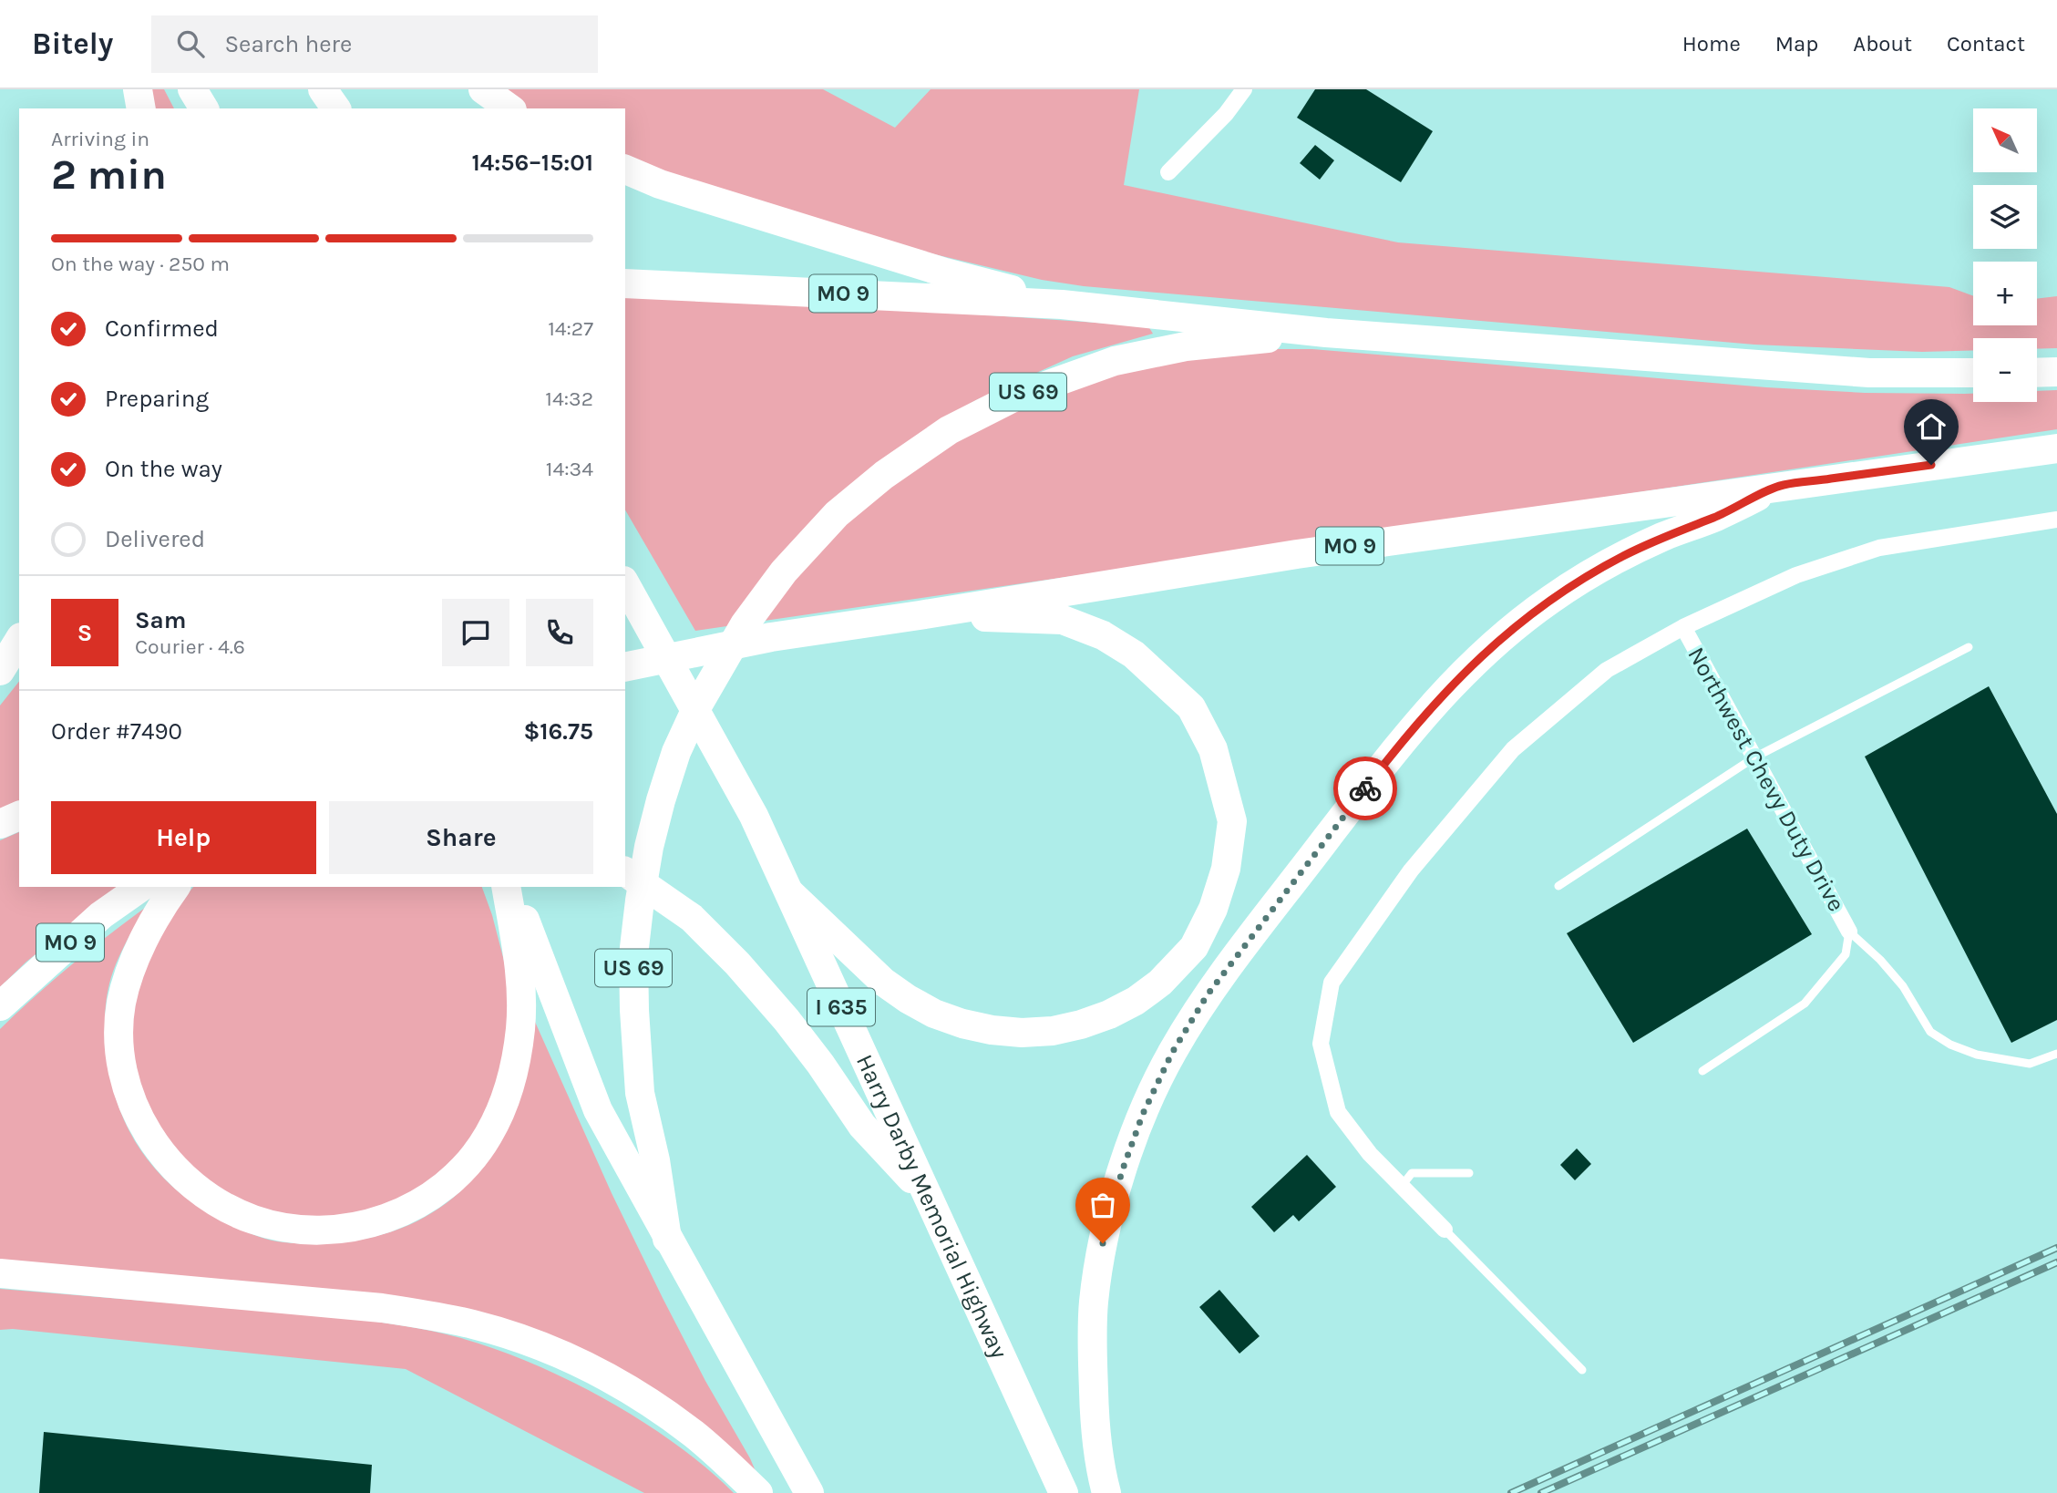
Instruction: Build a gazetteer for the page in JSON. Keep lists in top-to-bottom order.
{
  "streets": {
    "highway": [
      "MO 9",
      "US 69",
      "I 635",
      "Harry Darby Memorial Highway"
    ],
    "street": ["Northwest Chevy Duty Drive"]
  },
  "crossings": [
    ["MO 9", "US 69"]
  ],
  "north": "top left",
  "page": {
    "header": "Bitely",
    "search": "Search here",
    "nav": [
      "Home",
      "Map",
      "About",
      "Contact"
    ],
    "map_buttons": ["+", "−"],
    "heading": ["2 min", "Arriving in", "14:56–15:01"],
    "panel": [
      "Sam",
      "Courier · 4.6",
      "Order #7490",
      "$16.75"
    ],
    "bar": "On the way · 250 m",
    "list": [
      ["Confirmed", "14:27"],
      ["Preparing", "14:32"],
      ["On the way", "14:34"],
      "Delivered"
    ],
    "round": "S",
    "buttons": ["Help", "Share"]
  }
}
